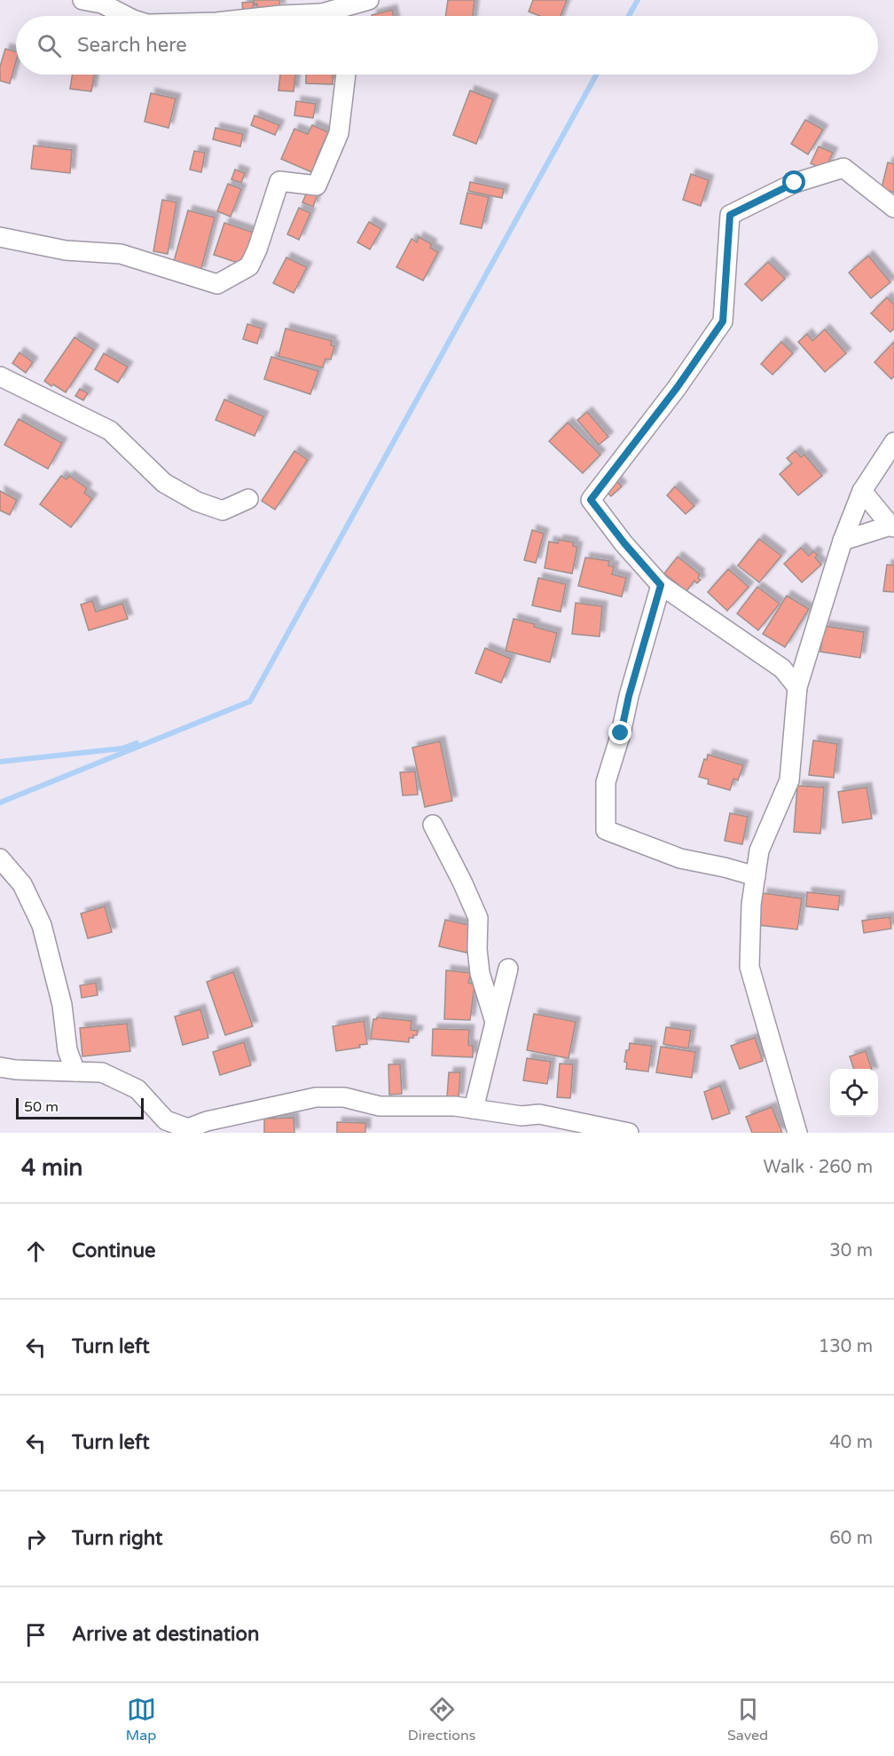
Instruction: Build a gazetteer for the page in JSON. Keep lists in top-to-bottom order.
{
  "scale_bar": "50 m",
  "page": {
    "search": "Search here",
    "scale": "50 m",
    "heading": ["4 min", "Walk · 260 m"],
    "list": [
      ["Continue", "30 m"],
      ["Turn left", "130 m"],
      ["Turn left", "40 m"],
      ["Turn right", "60 m"],
      "Arrive at destination"
    ],
    "nav": ["Map", "Directions", "Saved"]
  }
}
